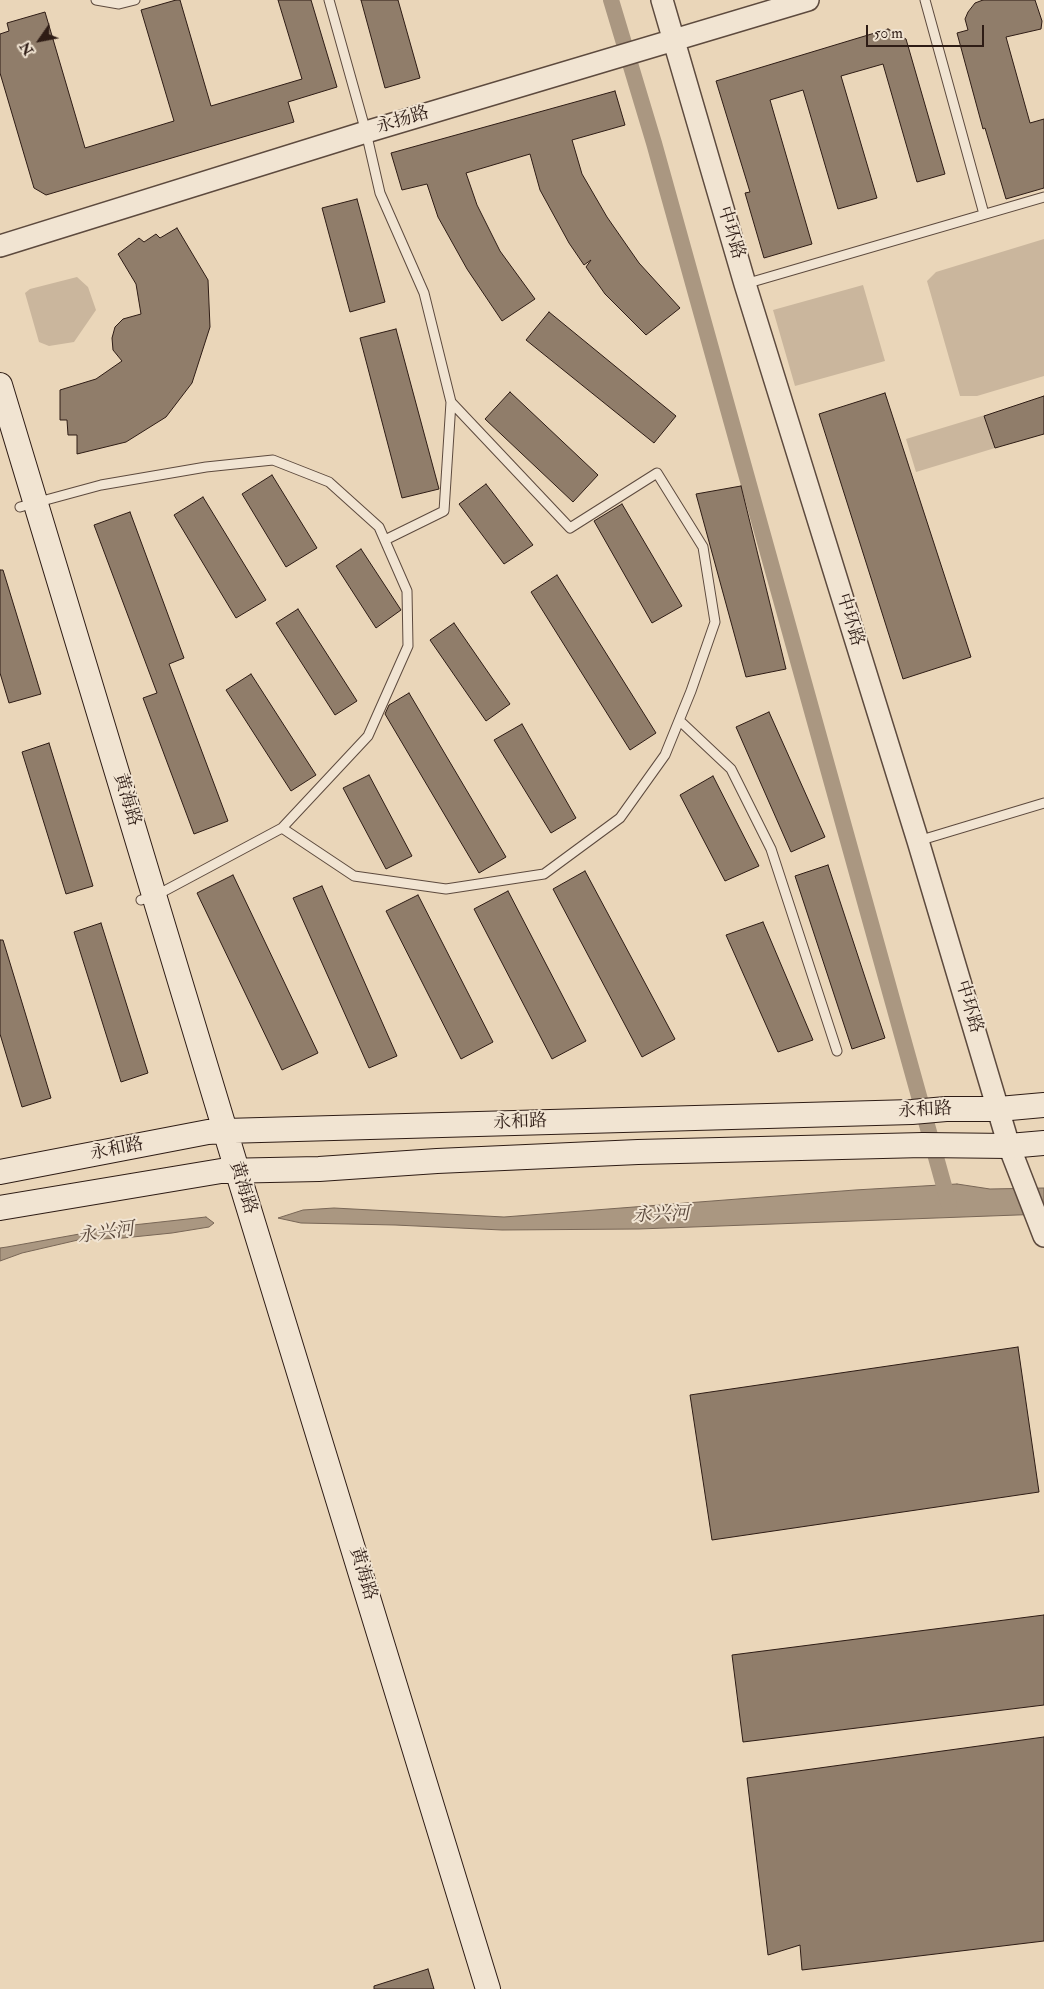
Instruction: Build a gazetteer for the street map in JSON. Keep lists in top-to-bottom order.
{
  "streets": {
    "main road": ["黄海路", "永和路"],
    "street": ["永扬路", "中环路"]
  },
  "crossings": [
    ["永扬路", "中环路"],
    ["中环路", "永和路"],
    ["黄海路", "永和路"]
  ],
  "water": ["永兴河"],
  "scale_bar": "50 m",
  "north": "bottom left"
}
